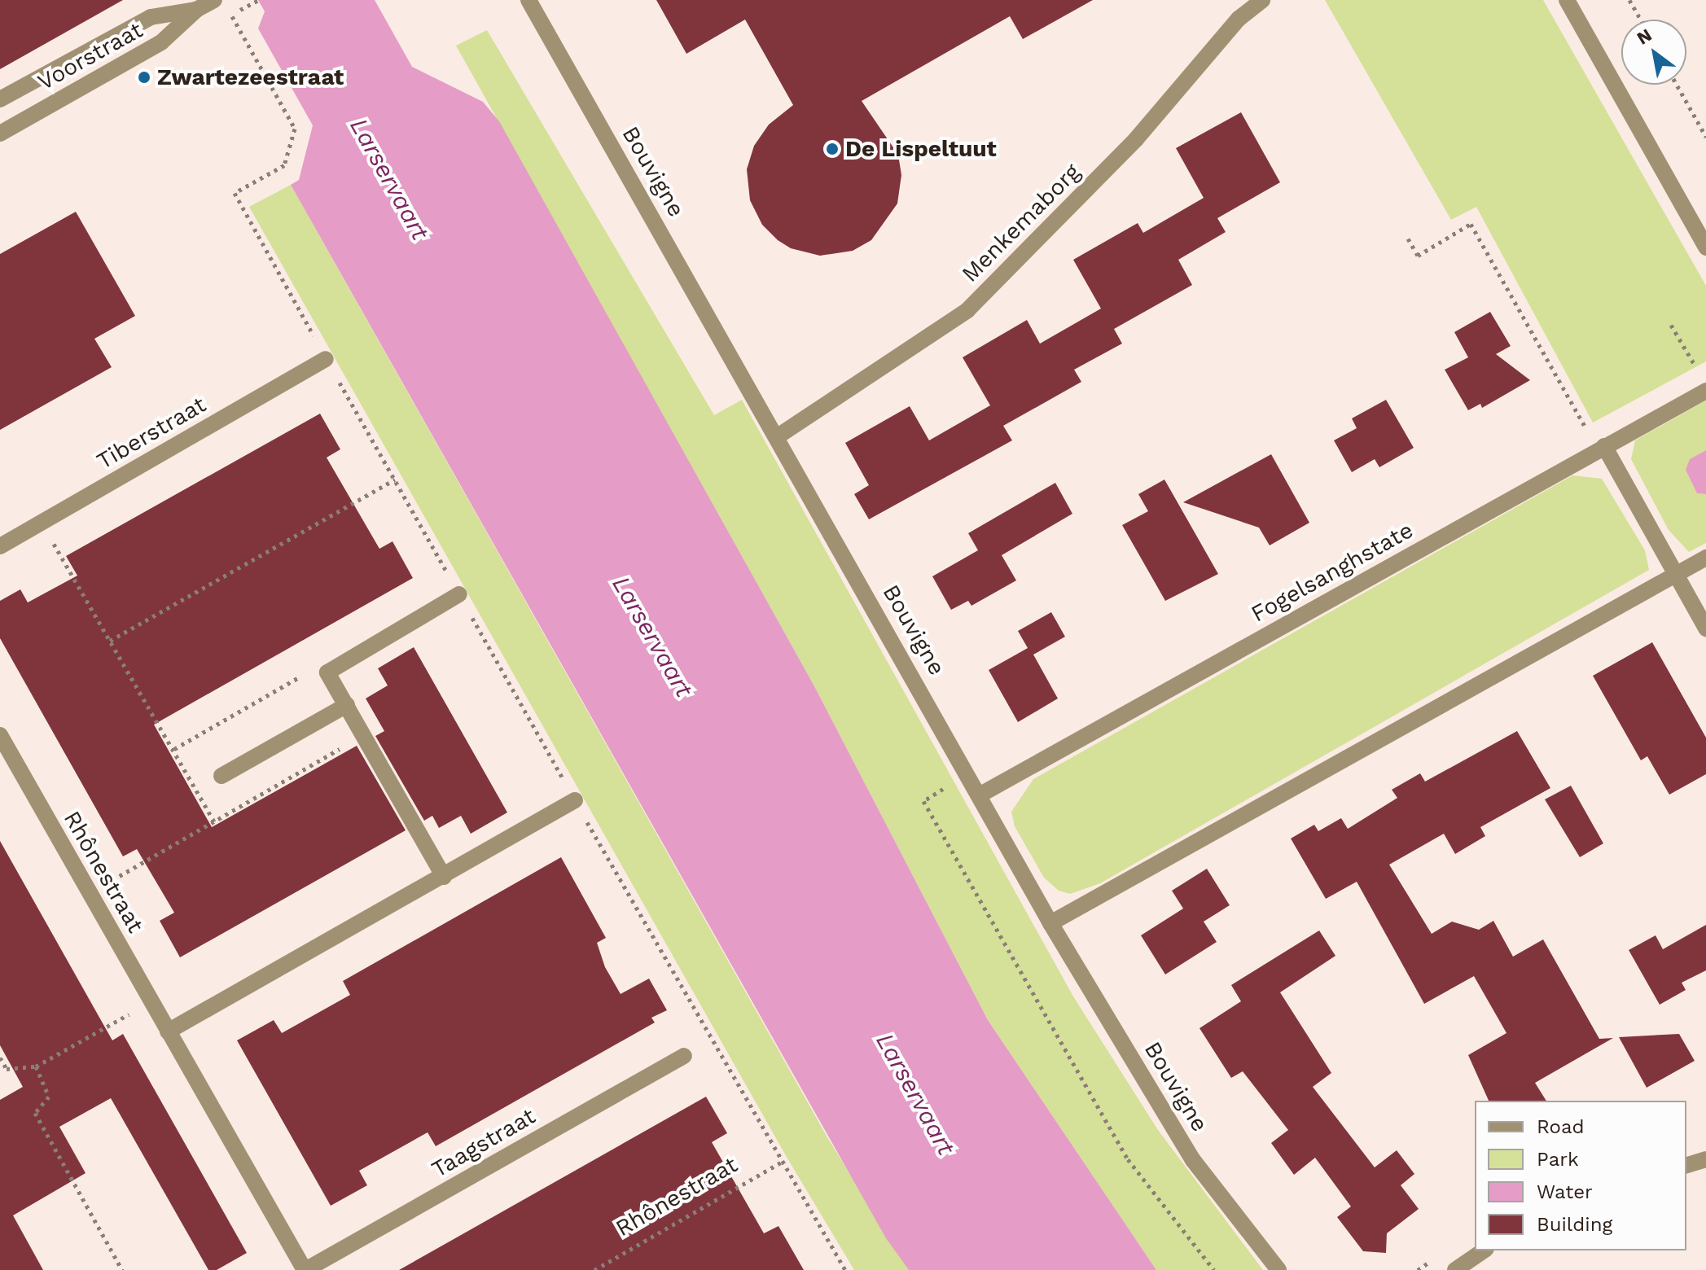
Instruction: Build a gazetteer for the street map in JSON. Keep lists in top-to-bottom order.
{
  "streets": {
    "street": [
      "Voorstraat",
      "Bouvigne",
      "Menkemaborg",
      "Tiberstraat",
      "Fogelsanghstate",
      "Rhônestraat",
      "Taagstraat"
    ]
  },
  "crossings": [
    ["Bouvigne", "Menkemaborg"],
    ["Bouvigne", "Fogelsanghstate"],
    ["Rhônestraat", "Taagstraat"]
  ],
  "water": ["Larservaart"],
  "places": ["Zwartezeestraat", "De Lispeltuut"],
  "legend": [
    "Road",
    "Park",
    "Water",
    "Building"
  ],
  "north": "top left"
}
